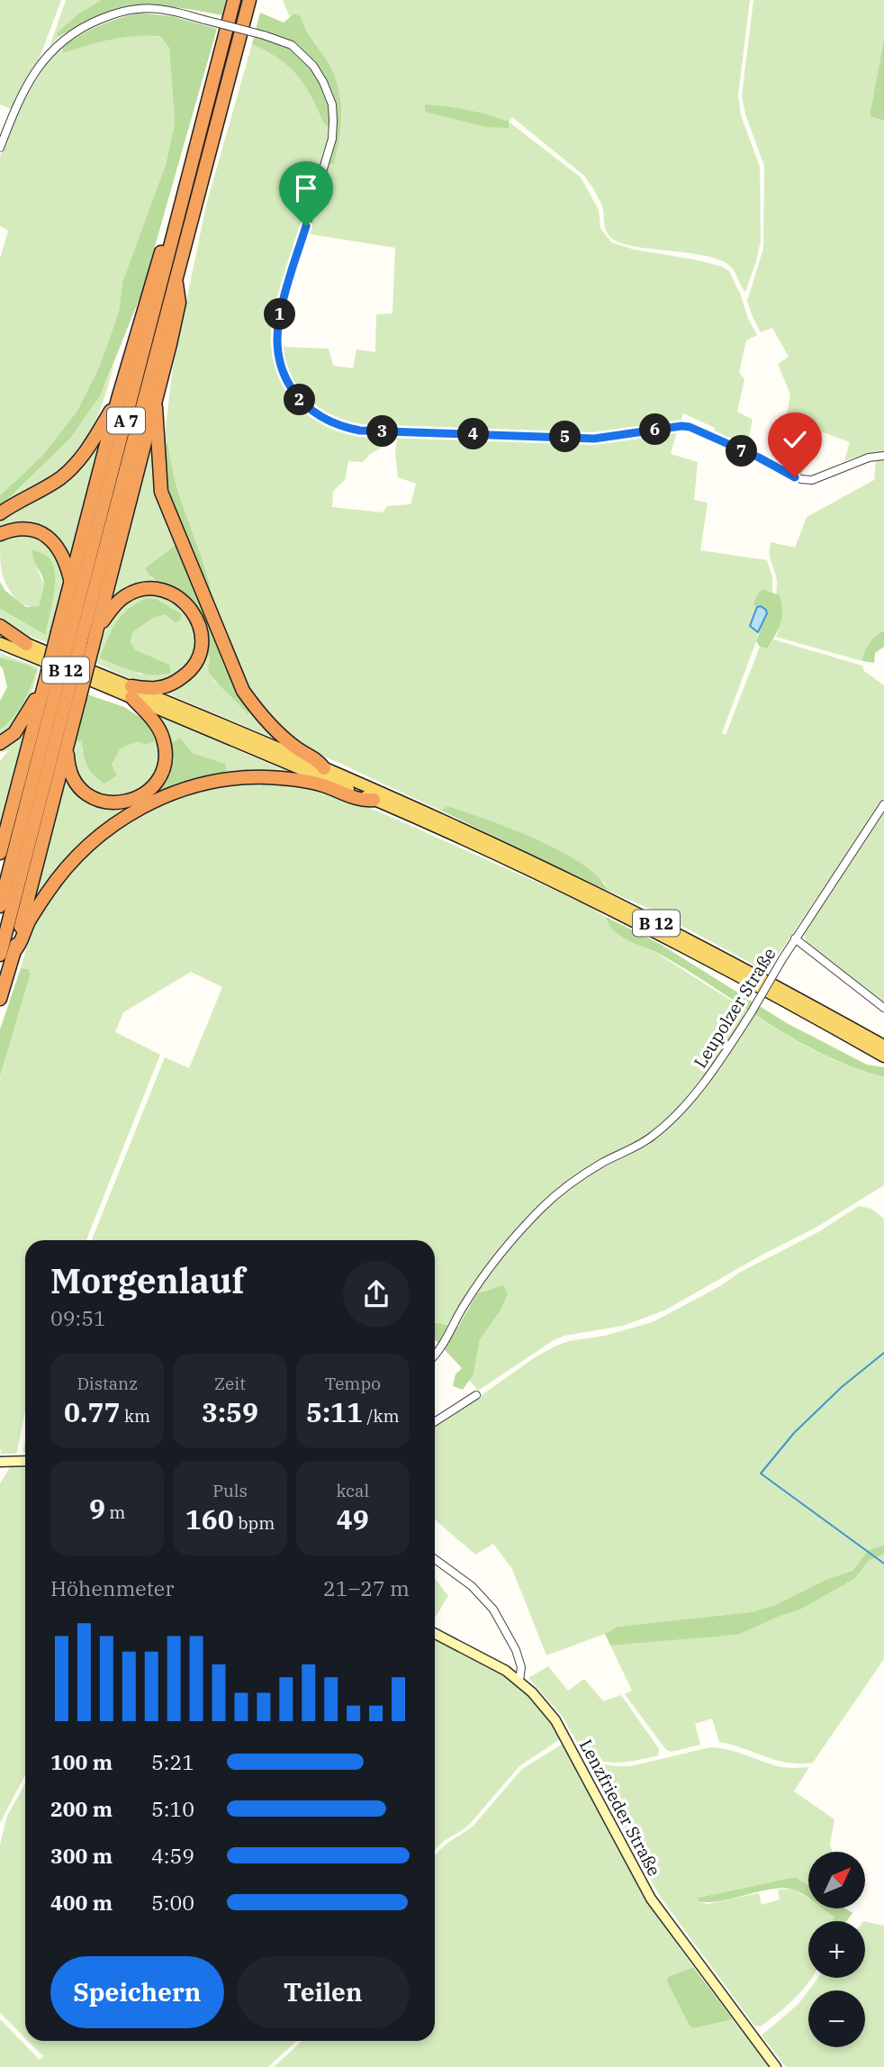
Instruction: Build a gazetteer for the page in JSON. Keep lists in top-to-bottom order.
{
  "streets": {
    "highway": ["A 7"],
    "main road": ["B 12"],
    "street": ["Leupolzer Straße", "Lenzfrieder Straße"]
  },
  "crossings": [
    ["A 7", "B 12"]
  ],
  "north": "top right",
  "page": {
    "pins": [
      "1",
      "2",
      "6",
      "3",
      "4",
      "5",
      "7"
    ],
    "heading": ["Morgenlauf", "09:51"],
    "stats": [
      ["Distanz", "0.77 km"],
      ["Zeit", "3:59"],
      ["Tempo", "5:11 /km"],
      ["9 m"],
      ["Puls", "160 bpm"],
      ["kcal", "49"]
    ],
    "chart": ["Höhenmeter", "21–27 m"],
    "list": [
      {
        "name": "100 m",
        "note": "5:21"
      },
      {
        "name": "200 m",
        "note": "5:10"
      },
      {
        "name": "300 m",
        "note": "4:59"
      },
      {
        "name": "400 m",
        "note": "5:00"
      }
    ],
    "map_buttons": ["+", "−"],
    "buttons": ["Speichern", "Teilen"]
  }
}
